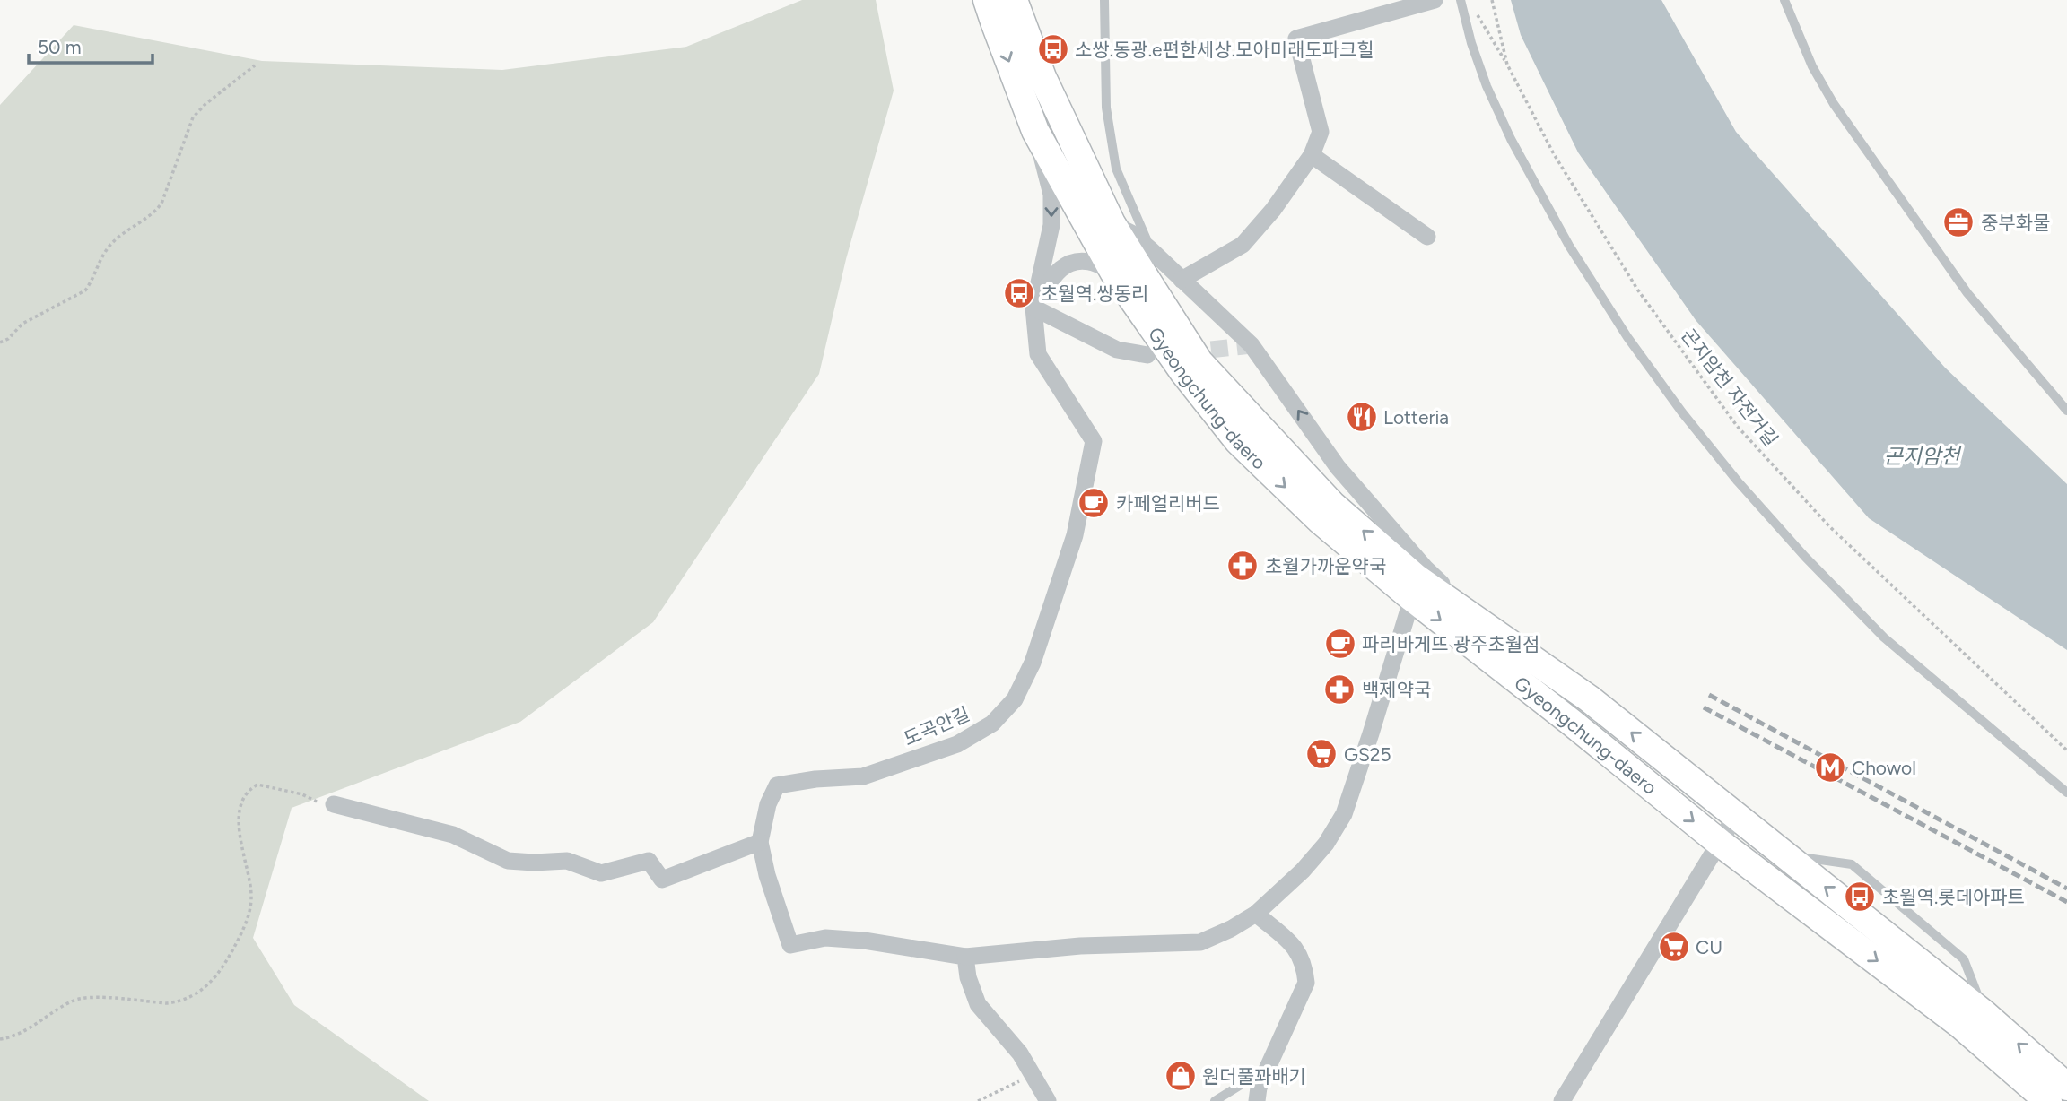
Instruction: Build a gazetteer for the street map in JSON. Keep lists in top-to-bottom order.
{
  "streets": {
    "main road": ["Gyeongchung-daero"],
    "street": ["도곡안길"],
    "path": ["곤지암천 자전거길"]
  },
  "crossings": [
    ["Gyeongchung-daero", "도곡안길"]
  ],
  "water": ["곤지암천"],
  "places": {
    "bus stop": ["소쌍.동광.e편한세상.모아미래도파크힐", "초월역.쌍동리", "초월역.롯데아파트"],
    "office": ["중부화물"],
    "restaurant": ["Lotteria"],
    "cafe": ["카페얼리버드", "파리바게뜨 광주초월점"],
    "pharmacy": ["초월가까운약국", "백제약국"],
    "supermarket": ["GS25", "CU"],
    "metro station": ["Chowol"],
    "shop": ["원더풀꽈배기"]
  },
  "scale_bar": "50 m"
}
